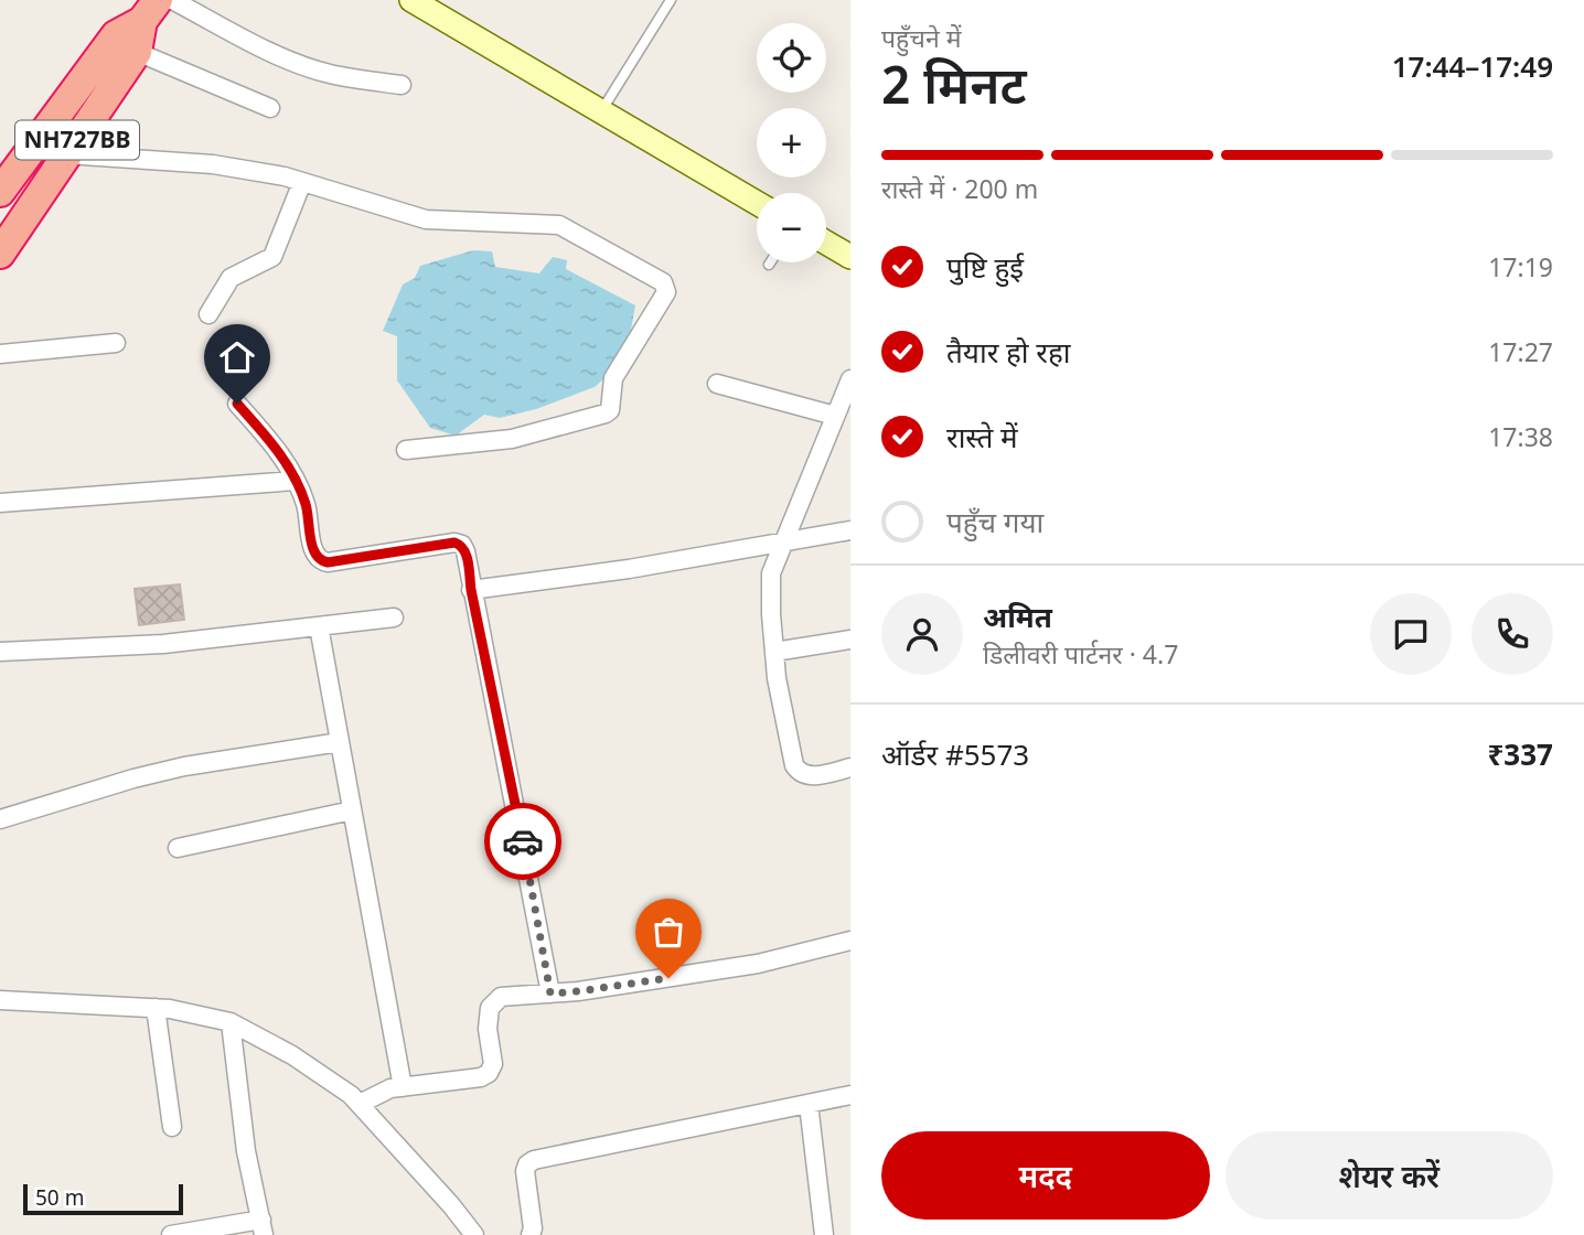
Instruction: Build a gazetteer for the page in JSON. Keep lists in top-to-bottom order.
{
  "streets": {
    "highway": ["NH727BB"]
  },
  "scale_bar": "50 m",
  "page": {
    "heading": ["2 मिनट", "पहुँचने में", "17:44–17:49"],
    "panel": [
      "अमित",
      "डिलीवरी पार्टनर · 4.7",
      "ऑर्डर #5573",
      "₹337"
    ],
    "map_buttons": ["+", "−"],
    "bar": "रास्ते में · 200 m",
    "list": [
      ["पुष्टि हुई", "17:19"],
      ["तैयार हो रहा", "17:27"],
      ["रास्ते में", "17:38"],
      "पहुँच गया"
    ],
    "buttons": ["मदद", "शेयर करें"],
    "scale": "50 m"
  }
}
